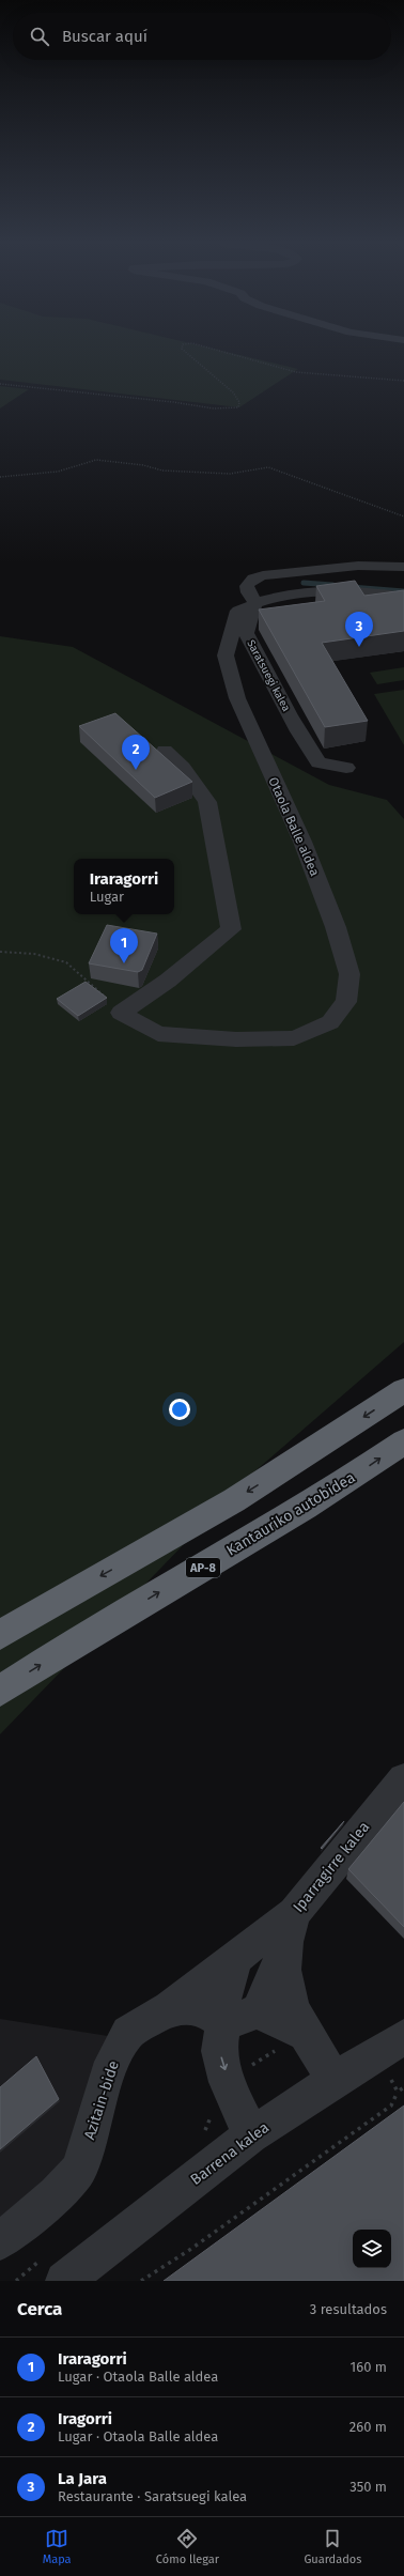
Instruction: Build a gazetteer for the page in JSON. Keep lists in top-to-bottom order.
{
  "streets": {
    "highway": ["Kantauriko autobidea", "AP-8"],
    "street": [
      "Saratsuegi kalea",
      "Otaola Balle aldea",
      "Iparragirre kalea",
      "Azitain-bide",
      "Barrena kalea"
    ]
  },
  "crossings": [
    ["Saratsuegi kalea", "Otaola Balle aldea"],
    ["Iparragirre kalea", "Azitain-bide"]
  ],
  "page": {
    "search": "Buscar aquí",
    "pins": ["3", "2", "1"],
    "popup": ["Iraragorri", "Lugar"],
    "heading": ["Cerca", "3 resultados"],
    "list": [
      {
        "mark": "1",
        "name": "Iraragorri",
        "note": "Lugar · Otaola Balle aldea",
        "value": "160 m"
      },
      {
        "mark": "2",
        "name": "Iragorri",
        "note": "Lugar · Otaola Balle aldea",
        "value": "260 m"
      },
      {
        "mark": "3",
        "name": "La Jara",
        "note": "Restaurante · Saratsuegi kalea",
        "value": "350 m"
      }
    ],
    "nav": ["Mapa", "Cómo llegar", "Guardados"]
  }
}
